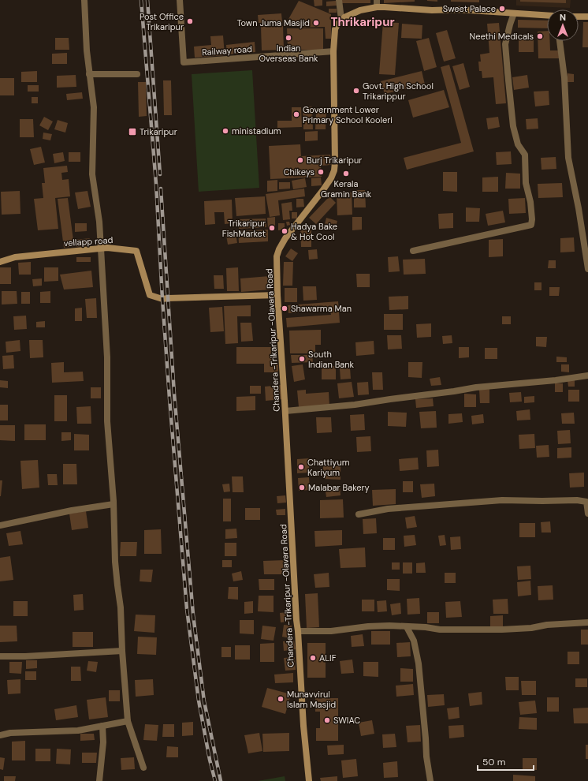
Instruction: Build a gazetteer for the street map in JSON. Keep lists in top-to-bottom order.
{
  "streets": {
    "main road": ["vellapp road", "Chandera -Trikaripur -Olavara Road"],
    "street": ["Railway road"]
  },
  "crossings": [
    ["Railway road", "Chandera -Trikaripur -Olavara Road"],
    ["vellapp road", "Chandera -Trikaripur -Olavara Road"]
  ],
  "districts": ["Thrikaripur"],
  "places": {
    "other": [
      "Sweet Palace",
      "Post Office Trikaripur",
      "Town Juma Masjid",
      "Neethi Medicals",
      "Indian Overseas Bank",
      "Govt. High School Trikarippur",
      "Government Lower Primary School Kooleri",
      "ministadium",
      "Burj Trikaripur",
      "Chikeys",
      "Kerala Gramin Bank",
      "Trikaripur FishMarket",
      "Hadya Bake & Hot Cool",
      "Shawarma Man",
      "South Indian Bank",
      "Chattiyum Kariyum",
      "Malabar Bakery",
      "ALIF",
      "Munavvirul Islam Masjid",
      "SWIAC"
    ],
    "transit": ["Trikaripur"]
  },
  "scale_bar": "50 m",
  "north": "top"
}
